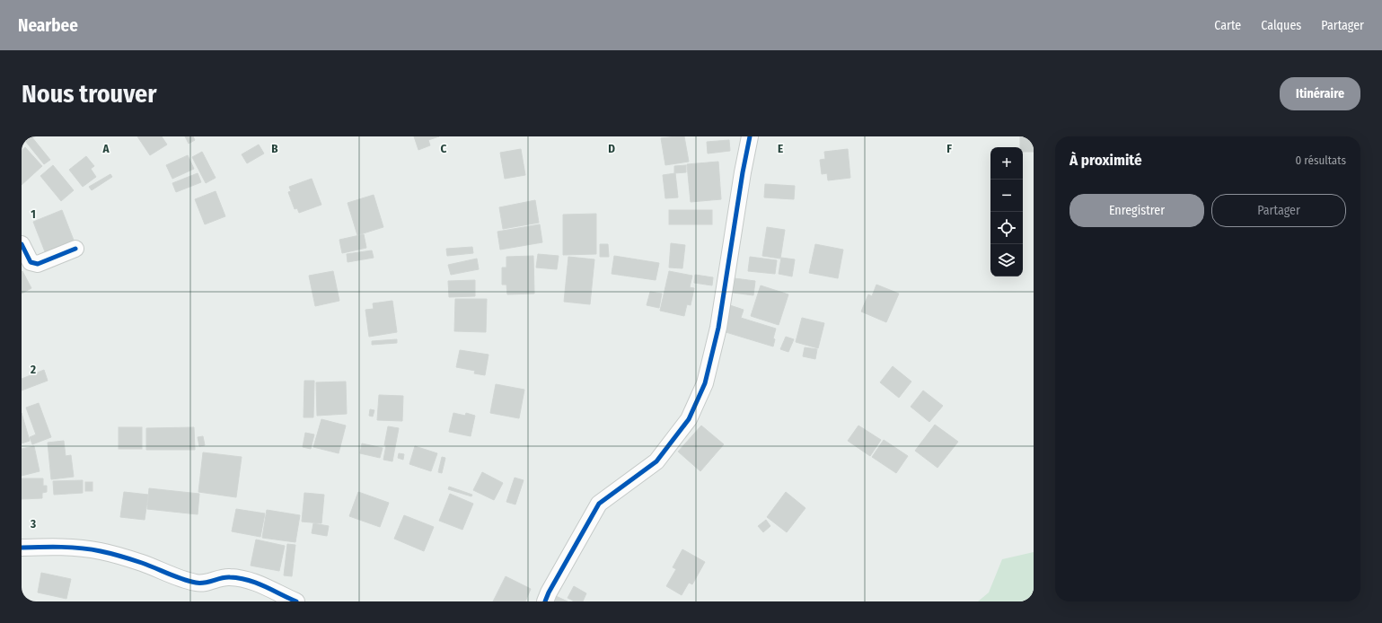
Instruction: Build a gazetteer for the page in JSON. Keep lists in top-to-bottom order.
{
  "page": {
    "header": "Nearbee",
    "nav": ["Carte", "Calques", "Partager"],
    "buttons": [
      "Itinéraire",
      ["Enregistrer", "Partager"]
    ],
    "title": "Nous trouver",
    "heading": ["À proximité", "0 résultats"],
    "map_buttons": ["+", "−"]
  },
  "grid": {
    "columns": [
      "A",
      "B",
      "C",
      "D",
      "E",
      "F"
    ],
    "rows": ["1", "2", "3"]
  }
}
